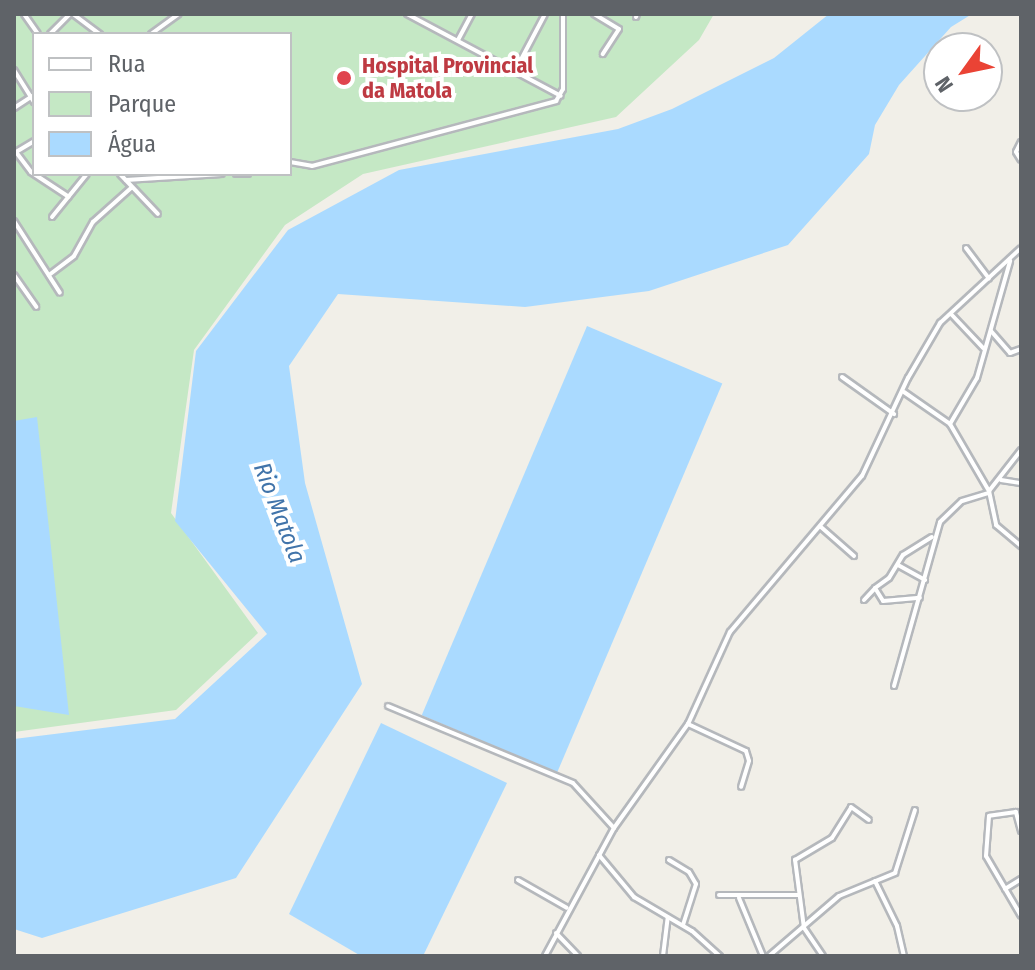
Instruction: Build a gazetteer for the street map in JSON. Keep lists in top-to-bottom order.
{
  "water": ["Rio Matola"],
  "places": ["Hospital Provincial da Matola"],
  "legend": ["Rua", "Parque", "Água"],
  "north": "bottom left"
}
